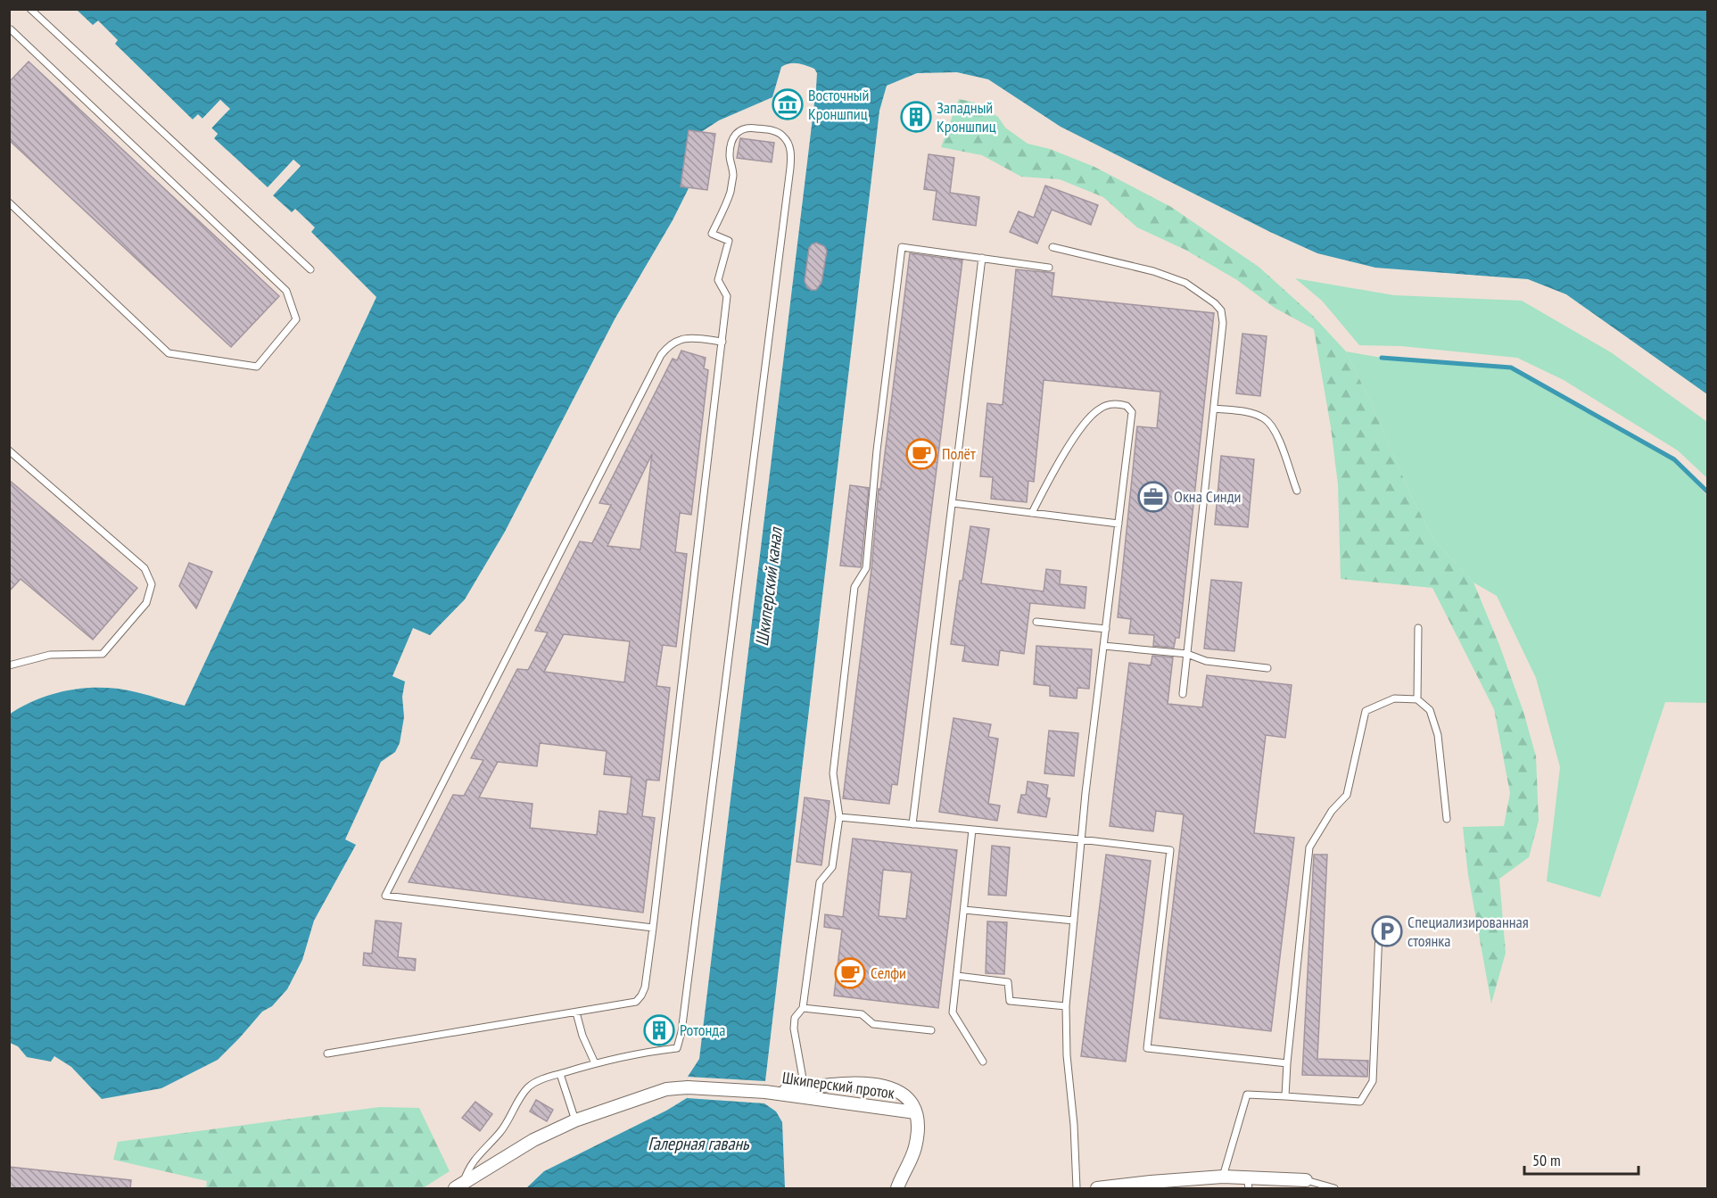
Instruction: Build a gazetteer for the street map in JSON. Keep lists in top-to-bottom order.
{
  "streets": {
    "street": ["Шкиперский проток"]
  },
  "water": ["Шкиперский канал", "Галерная гавань"],
  "places": {
    "museum": ["Восточный Кроншпиц"],
    "building": ["Западный Кроншпиц", "Ротонда"],
    "cafe": ["Полёт", "Селфи"],
    "office": ["Окна Синди"],
    "parking": ["Специализированная стоянка"]
  },
  "scale_bar": "50 m"
}
